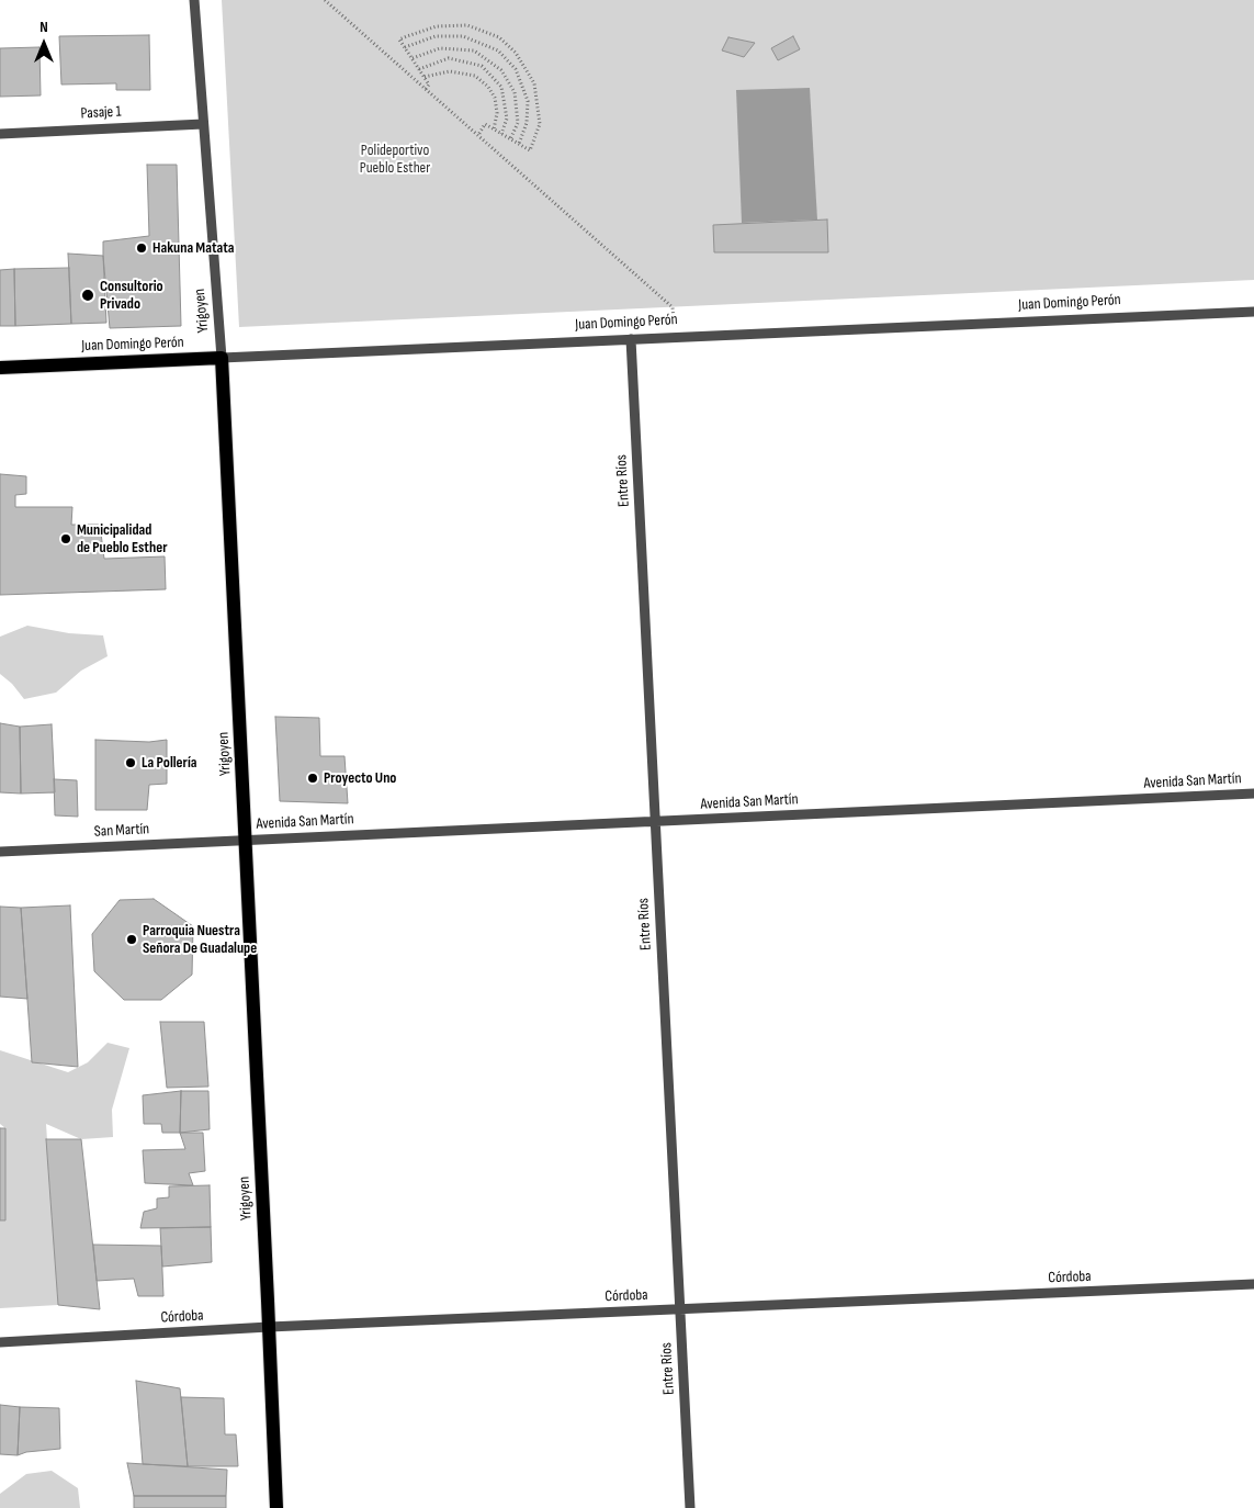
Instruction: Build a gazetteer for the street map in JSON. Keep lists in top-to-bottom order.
{
  "streets": {
    "main road": ["Juan Domingo Perón", "Yrigoyen"],
    "street": [
      "Pasaje 1",
      "Entre Ríos",
      "Avenida San Martín",
      "San Martín",
      "Córdoba"
    ]
  },
  "crossings": [
    ["Pasaje 1", "Yrigoyen"],
    ["Juan Domingo Perón", "Yrigoyen"],
    ["Juan Domingo Perón", "Entre Ríos"],
    ["Yrigoyen", "Avenida San Martín"],
    ["Yrigoyen", "San Martín"],
    ["Yrigoyen", "Córdoba"],
    ["Entre Ríos", "Avenida San Martín"],
    ["Entre Ríos", "Córdoba"],
    ["Avenida San Martín", "San Martín"]
  ],
  "parks": ["Polideportivo Pueblo Esther"],
  "places": [
    "Hakuna Matata",
    "Consultorio Privado",
    "Municipalidad de Pueblo Esther",
    "La Pollería",
    "Proyecto Uno",
    "Parroquia Nuestra Señora De Guadalupe"
  ],
  "north": "top"
}
